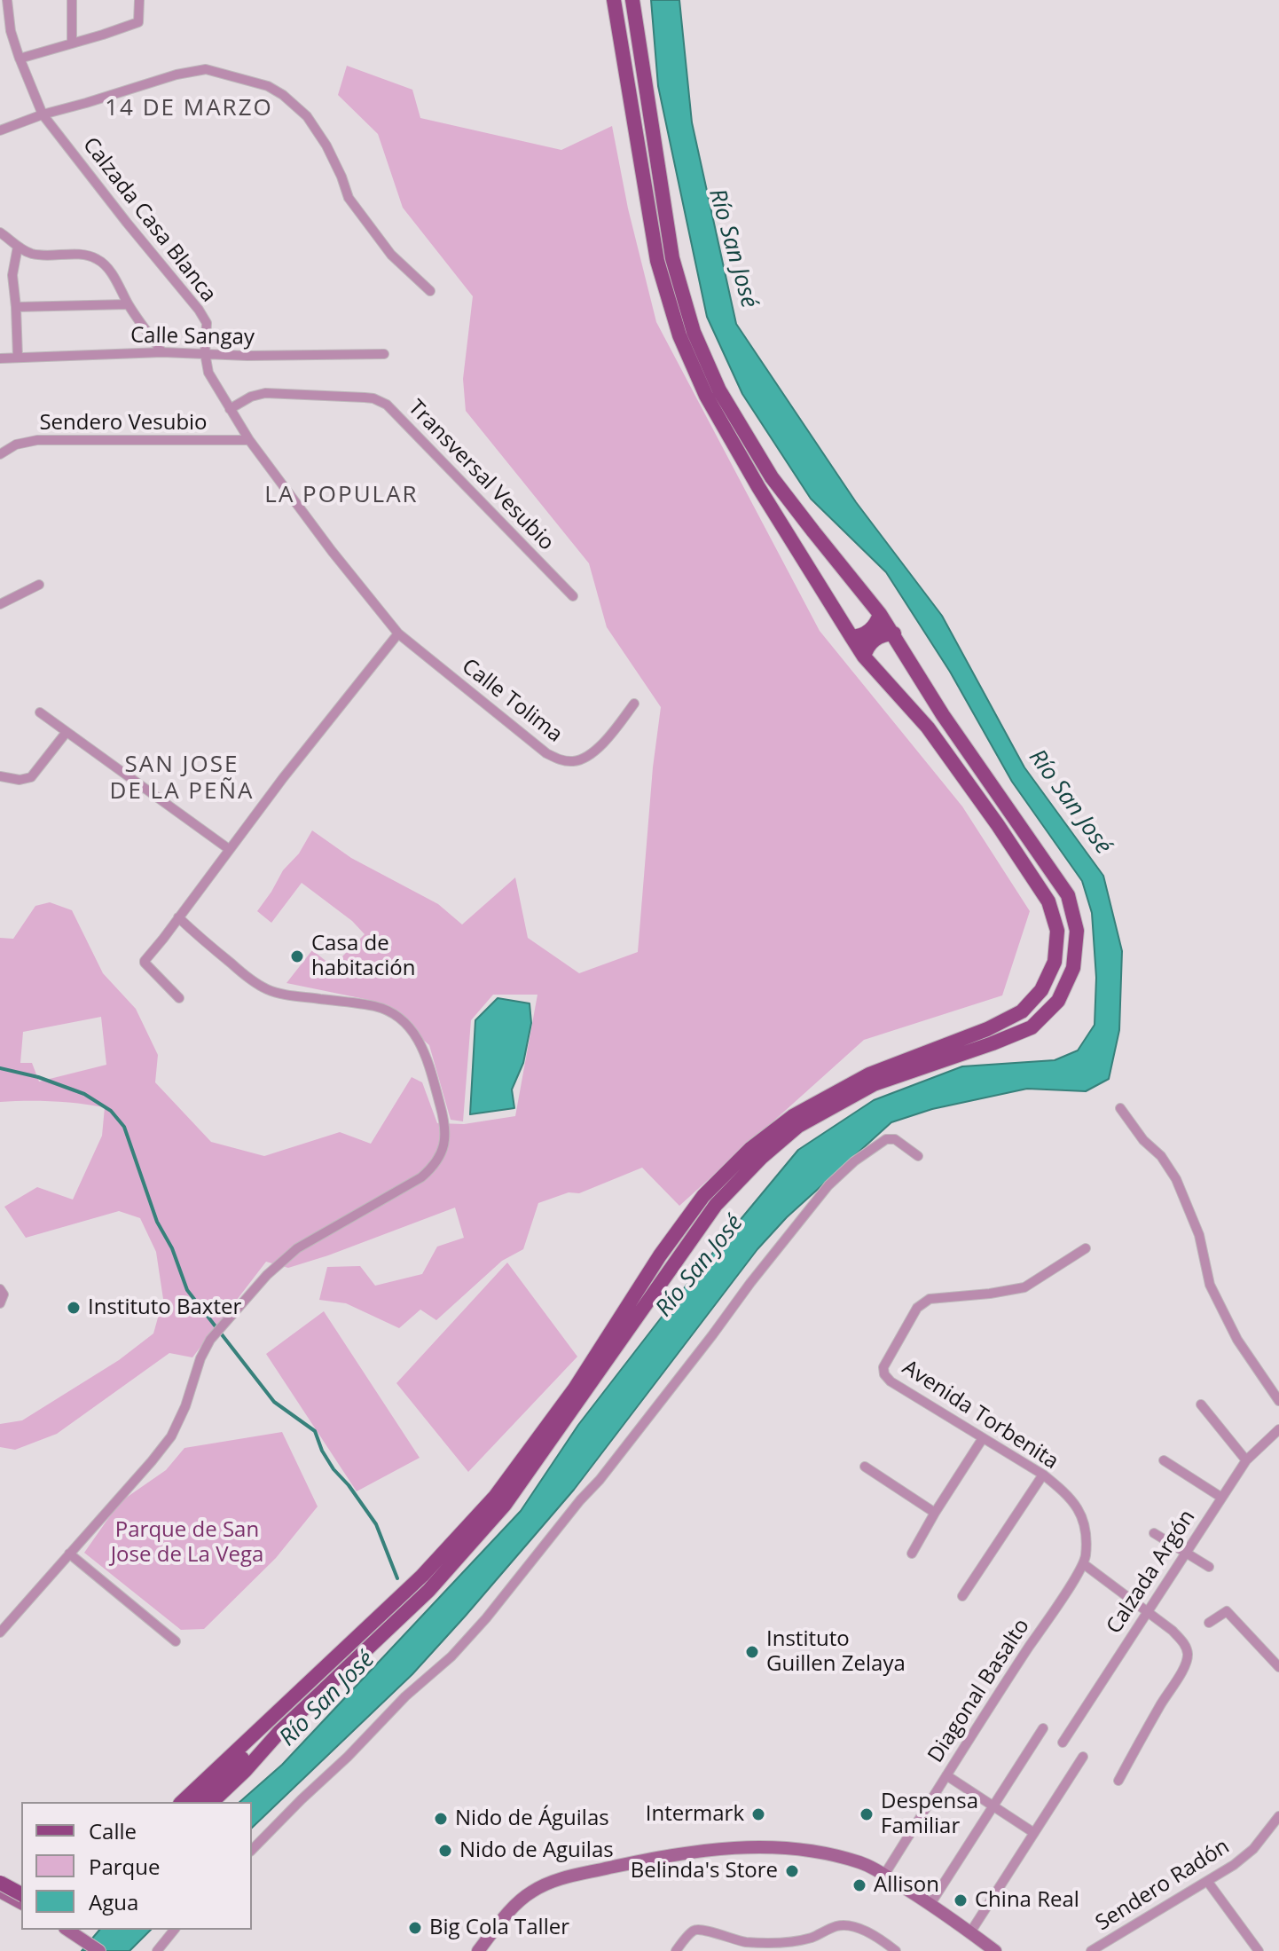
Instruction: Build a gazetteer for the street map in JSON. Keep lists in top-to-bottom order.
{
  "streets": {
    "street": [
      "Calzada Casa Blanca",
      "Calle Sangay",
      "Sendero Vesubio",
      "Transversal Vesubio",
      "Calle Tolima",
      "Avenida Torbenita",
      "Calzada Argón",
      "Diagonal Basalto",
      "Sendero Radón"
    ]
  },
  "crossings": [
    ["Calzada Casa Blanca", "Calle Sangay"],
    ["Calzada Casa Blanca", "Sendero Vesubio"],
    ["Calzada Casa Blanca", "Transversal Vesubio"],
    ["Calzada Casa Blanca", "Calle Tolima"],
    ["Avenida Torbenita", "Diagonal Basalto"]
  ],
  "districts": ["14 DE MARZO", "LA POPULAR", "SAN JOSE DE LA PEÑA"],
  "water": ["Río San José"],
  "parks": ["Parque de San Jose de La Vega"],
  "places": [
    "Casa de habitación",
    "Instituto Baxter",
    "Instituto Guillen Zelaya",
    "Intermark",
    "Despensa Familiar",
    "Nido de Águilas",
    "Nido de Aguilas",
    "Belinda's Store",
    "Allison",
    "China Real",
    "Big Cola Taller"
  ],
  "legend": ["Calle", "Parque", "Agua"]
}
